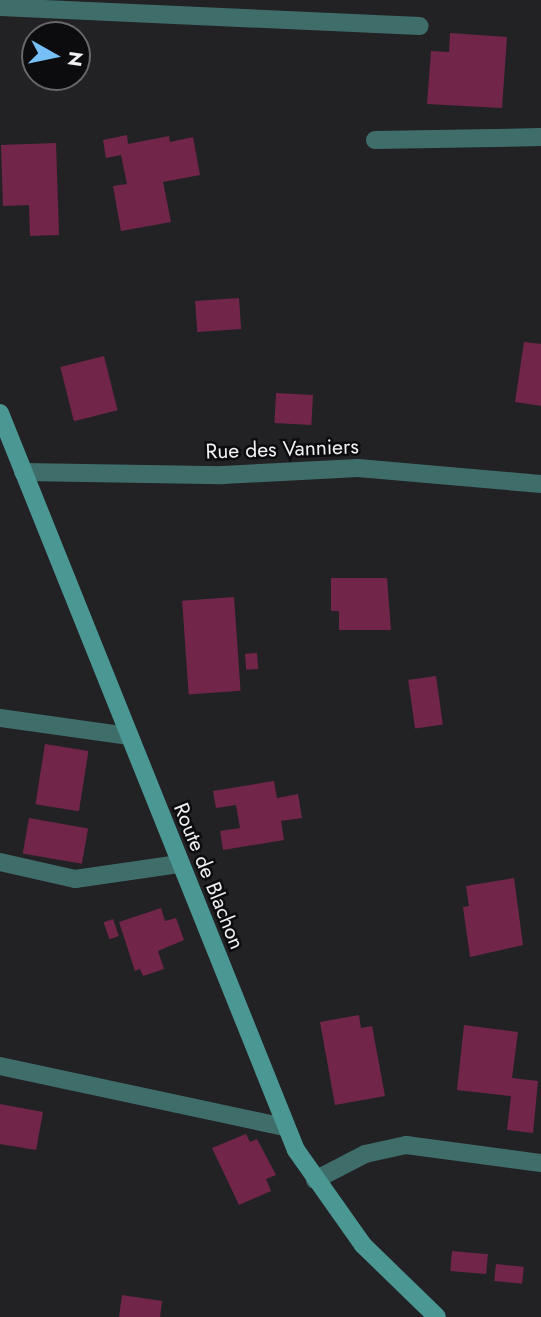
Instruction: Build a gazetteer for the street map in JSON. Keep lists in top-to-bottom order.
{
  "streets": {
    "street": ["Rue des Vanniers", "Route de Blachon"]
  },
  "crossings": [
    ["Rue des Vanniers", "Route de Blachon"]
  ],
  "north": "right"
}
